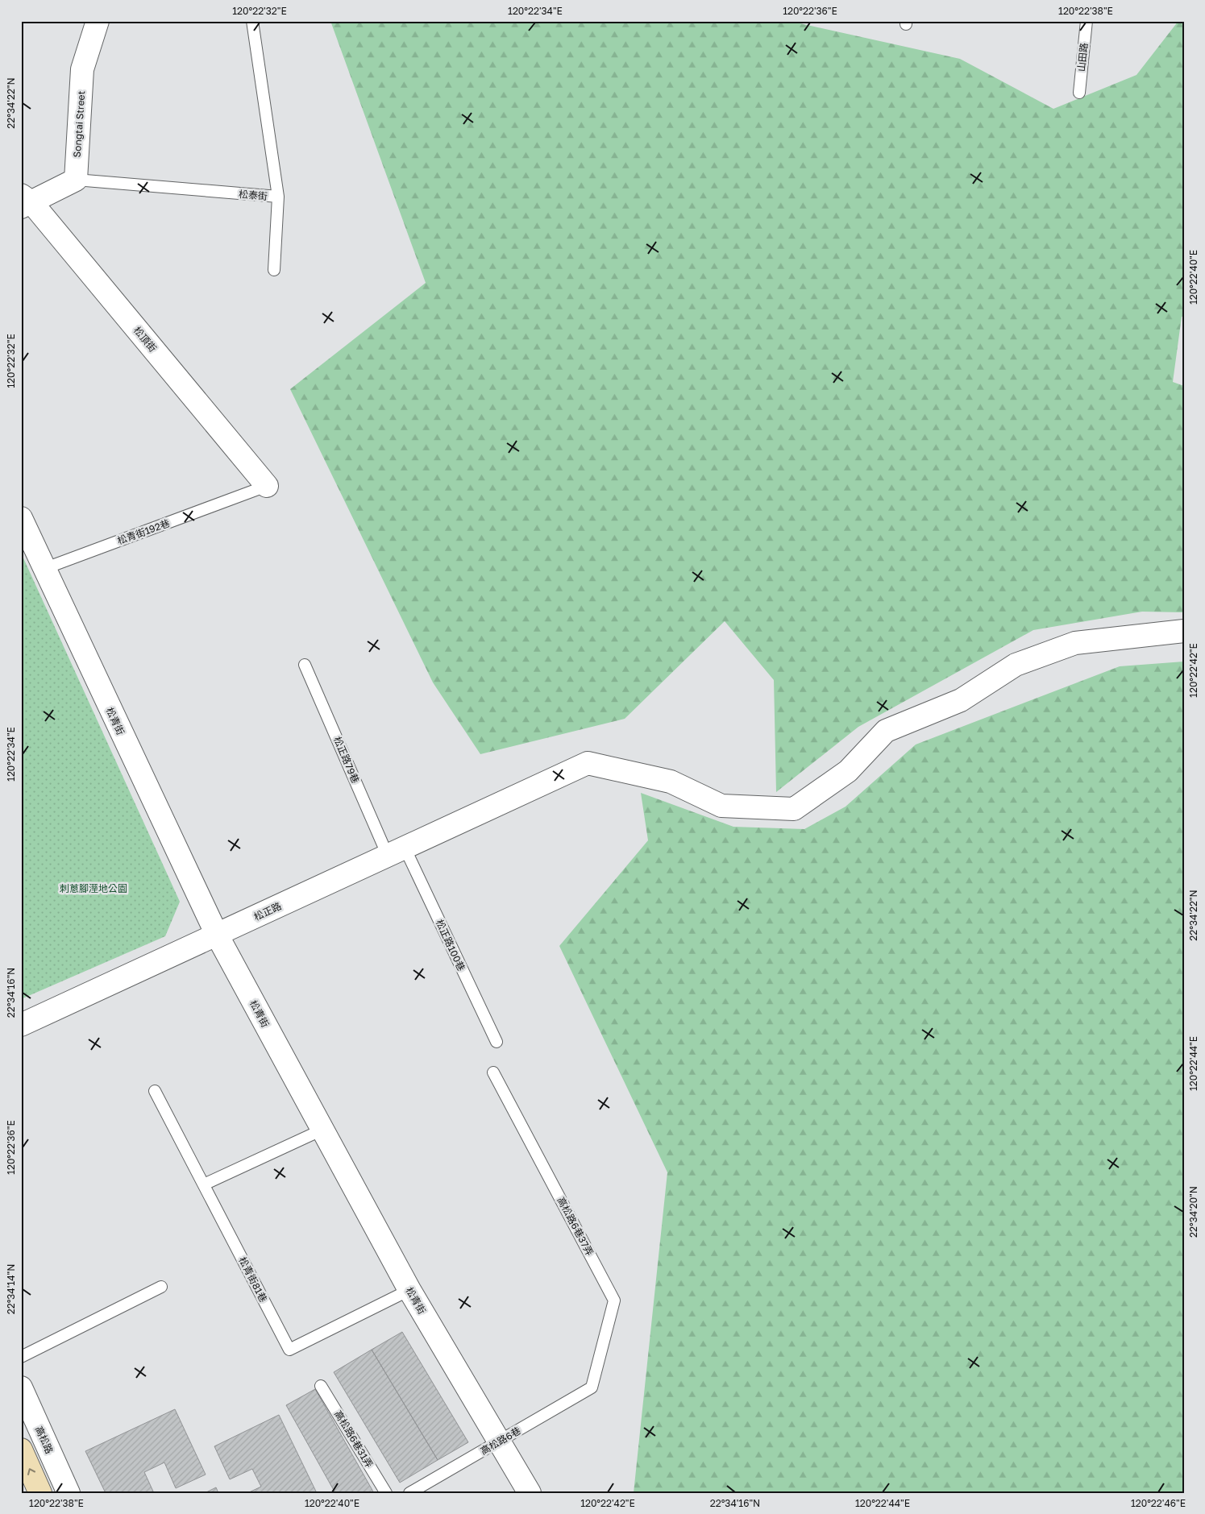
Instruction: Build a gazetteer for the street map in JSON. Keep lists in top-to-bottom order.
{
  "streets": {
    "street": [
      "Songtai Street",
      "松頂街",
      "松青街",
      "松正路",
      "高松路"
    ],
    "lane": [
      "山田路",
      "松泰街",
      "松青街192巷",
      "松正路79巷",
      "松正路100巷",
      "高松路6巷37弄",
      "松青街81巷",
      "高松路6巷31弄",
      "高松路6巷"
    ]
  },
  "crossings": [
    ["Songtai Street", "松泰街"],
    ["松頂街", "松青街192巷"],
    ["松青街192巷", "松青街"],
    ["松青街", "松正路"],
    ["松青街", "松青街81巷"],
    ["松青街", "高松路6巷"],
    ["松正路79巷", "松正路"],
    ["松正路79巷", "松正路100巷"],
    ["松正路", "松正路100巷"],
    ["高松路6巷37弄", "高松路6巷"]
  ],
  "parks": ["刺蔥腳溼地公園"],
  "coordinates": [
    "120°22'32\"E",
    "120°22'34\"E",
    "120°22'36\"E",
    "120°22'38\"E",
    "22°34'22\"N",
    "120°22'40\"E",
    "120°22'42\"E",
    "22°34'16\"N",
    "120°22'44\"E",
    "22°34'20\"N",
    "22°34'14\"N",
    "120°22'46\"E"
  ]
}
